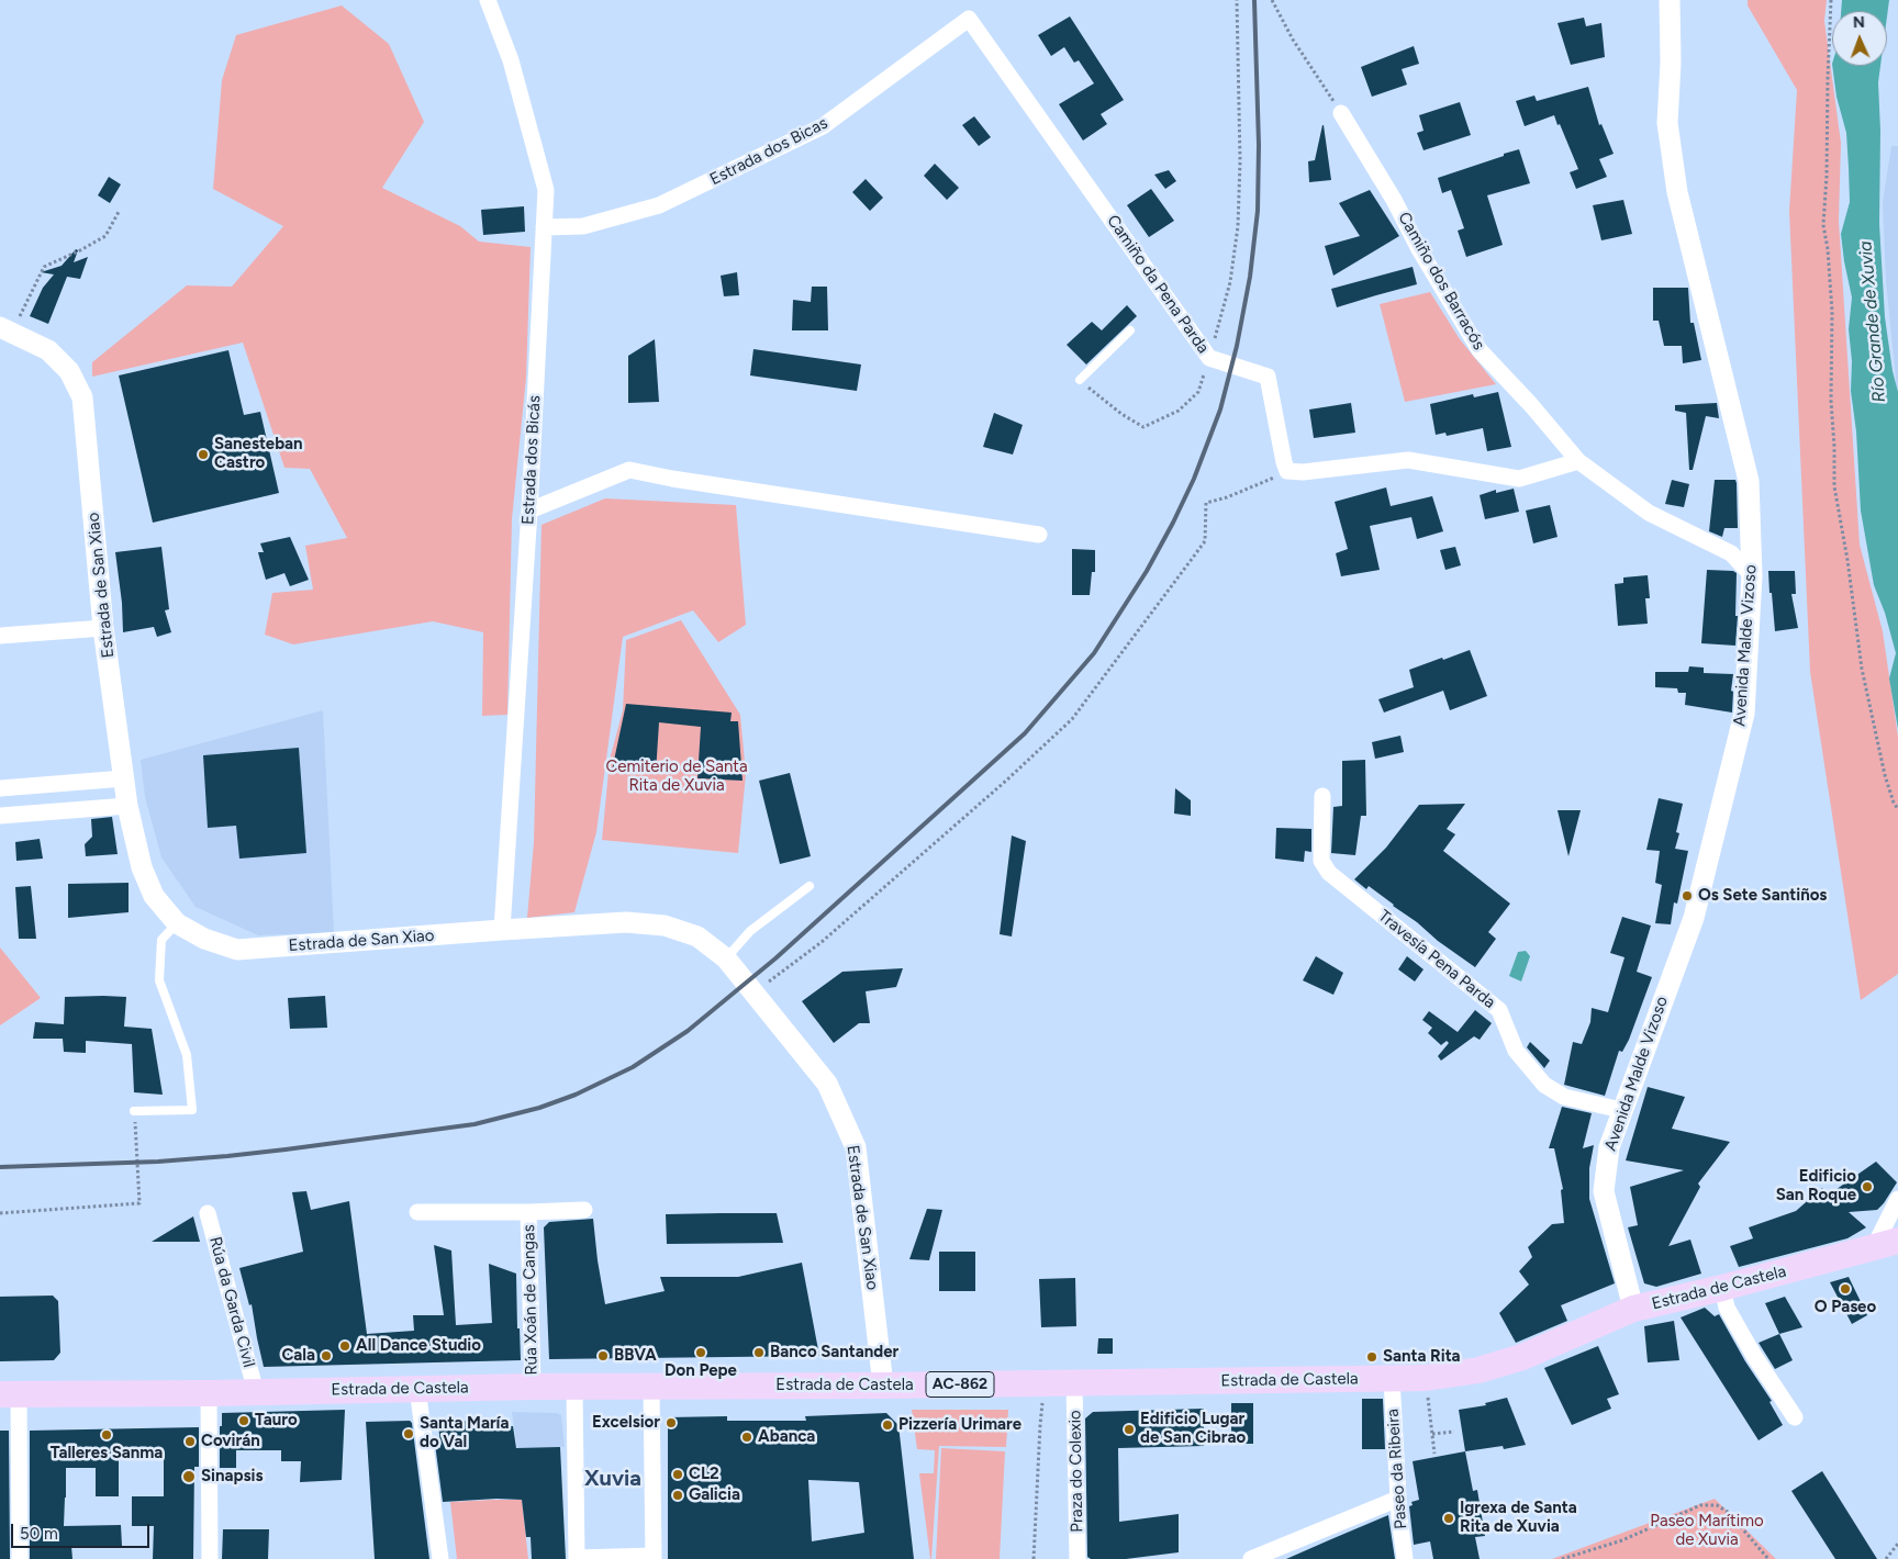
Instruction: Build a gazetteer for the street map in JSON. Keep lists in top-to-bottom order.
{
  "streets": {
    "main road": ["Estrada de Castela", "AC-862"],
    "street": [
      "Estrada dos Bicas",
      "Camiño dos Barracós",
      "Camiño da Pena Parda",
      "Estrada dos Bicás",
      "Estrada de San Xiao",
      "Avenida Malde Vizoso",
      "Travesía Pena Parda",
      "Rúa Xoán de Cangas",
      "Rúa da Garda Civil",
      "Paseo da Ribeira",
      "Praza do Colexio"
    ]
  },
  "crossings": [
    ["Estrada dos Bicas", "Camiño da Pena Parda"],
    ["Estrada dos Bicas", "Estrada dos Bicás"],
    ["Estrada dos Bicás", "Estrada de San Xiao"],
    ["Estrada de San Xiao", "Estrada de Castela"],
    ["Avenida Malde Vizoso", "Travesía Pena Parda"],
    ["Avenida Malde Vizoso", "Estrada de Castela"],
    ["Estrada de Castela", "Rúa Xoán de Cangas"],
    ["Estrada de Castela", "Rúa da Garda Civil"],
    ["Estrada de Castela", "Paseo da Ribeira"],
    ["Estrada de Castela", "Praza do Colexio"]
  ],
  "districts": ["Xuvia"],
  "water": ["Río Grande de Xuvia"],
  "parks": ["Cemiterio de Santa Rita de Xuvia", "Paseo Marítimo de Xuvia"],
  "places": [
    "Sanesteban Castro",
    "Os Sete Santiños",
    "Edificio San Roque",
    "O Paseo",
    "All Dance Studio",
    "Don Pepe",
    "Banco Santander",
    "Cala",
    "BBVA",
    "Santa Rita",
    "Tauro",
    "Excelsior",
    "Pizzería Urimare",
    "Edificio Lugar de San Cibrao",
    "Santa María do Val",
    "Talleres Sanma",
    "Abanca",
    "Covirán",
    "CL2",
    "Sinapsis",
    "Galicia",
    "Igrexa de Santa Rita de Xuvia"
  ],
  "scale_bar": "50 m",
  "north": "top"
}
